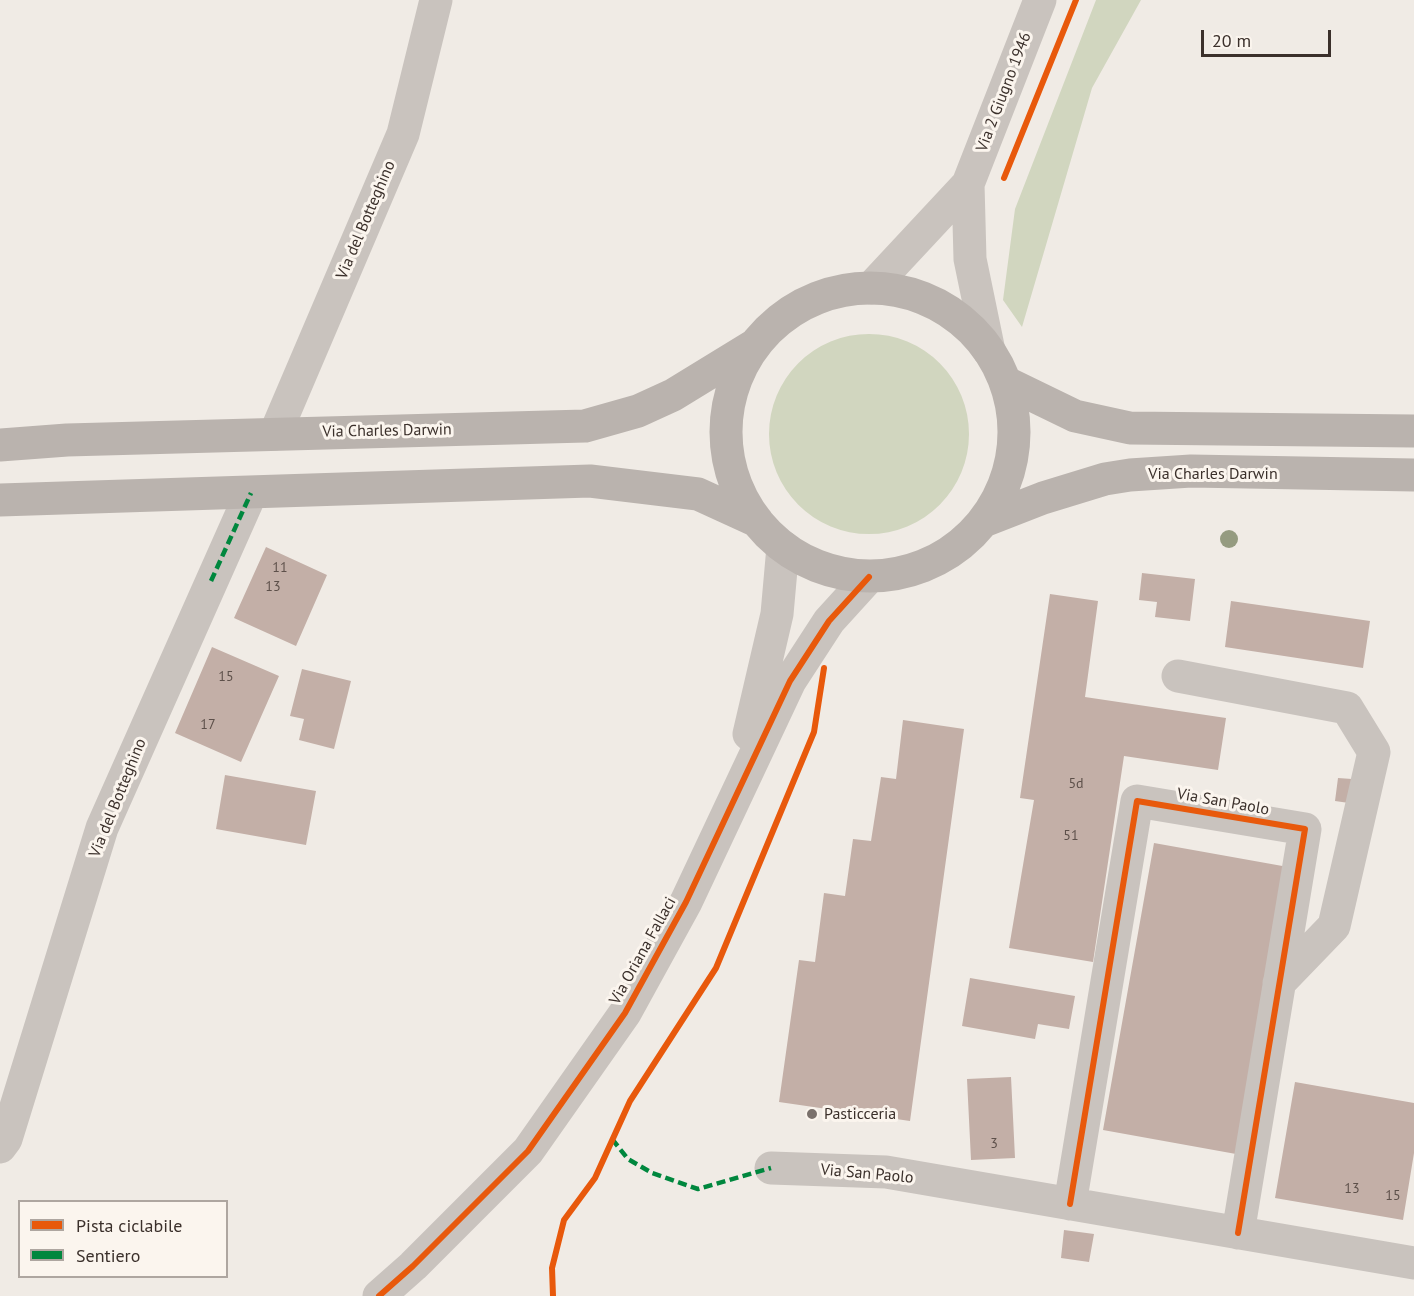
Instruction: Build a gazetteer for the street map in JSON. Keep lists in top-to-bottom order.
{
  "streets": {
    "main road": ["Via Charles Darwin"],
    "street": [
      "Via 2 Giugno 1946",
      "Via del Botteghino",
      "Via San Paolo",
      "Via Oriana Fallaci"
    ]
  },
  "crossings": [
    ["Via 2 Giugno 1946", "Via Charles Darwin"],
    ["Via del Botteghino", "Via Charles Darwin"],
    ["Via Charles Darwin", "Via Oriana Fallaci"]
  ],
  "places": ["Pasticceria"],
  "house_numbers": [
    "11",
    "13",
    "15",
    "17",
    "5d",
    "51",
    "3",
    "13",
    "15"
  ],
  "legend": ["Pista ciclabile", "Sentiero"],
  "scale_bar": "20 m"
}
